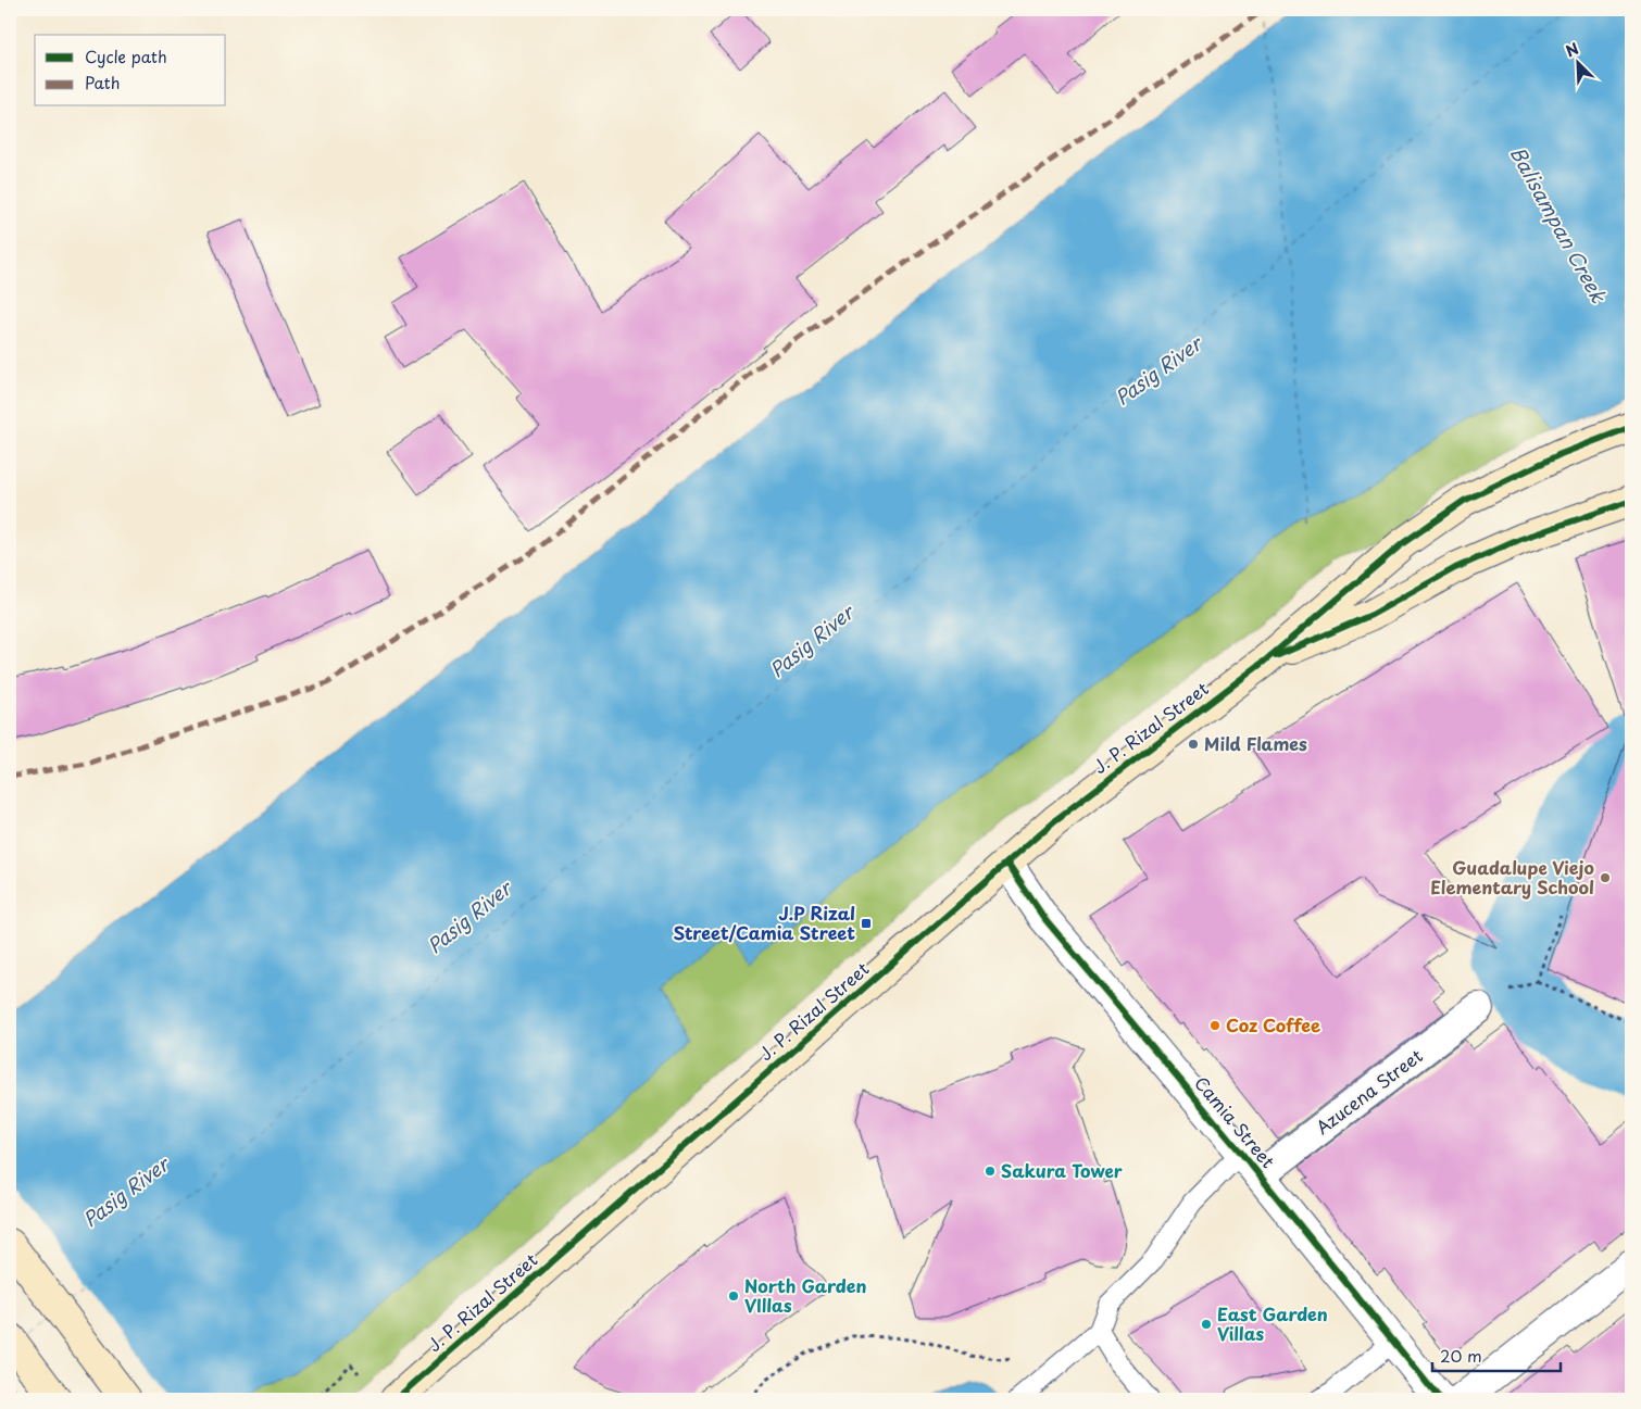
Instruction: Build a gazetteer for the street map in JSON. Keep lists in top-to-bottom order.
{
  "streets": {
    "main road": ["J. P. Rizal Street"],
    "street": ["Azucena Street", "Camia Street"]
  },
  "crossings": [
    ["J. P. Rizal Street", "Camia Street"],
    ["Azucena Street", "Camia Street"]
  ],
  "water": ["Balisampan Creek", "Pasig River"],
  "places": {
    "other": [
      "Mild Flames",
      "Guadalupe Viejo Elementary School",
      "Coz Coffee",
      "Sakura Tower",
      "North Garden VIllas",
      "East Garden Villas"
    ],
    "transit": ["J.P Rizal Street/Camia Street"]
  },
  "legend": ["Cycle path", "Path"],
  "scale_bar": "20 m",
  "north": "top left"
}
